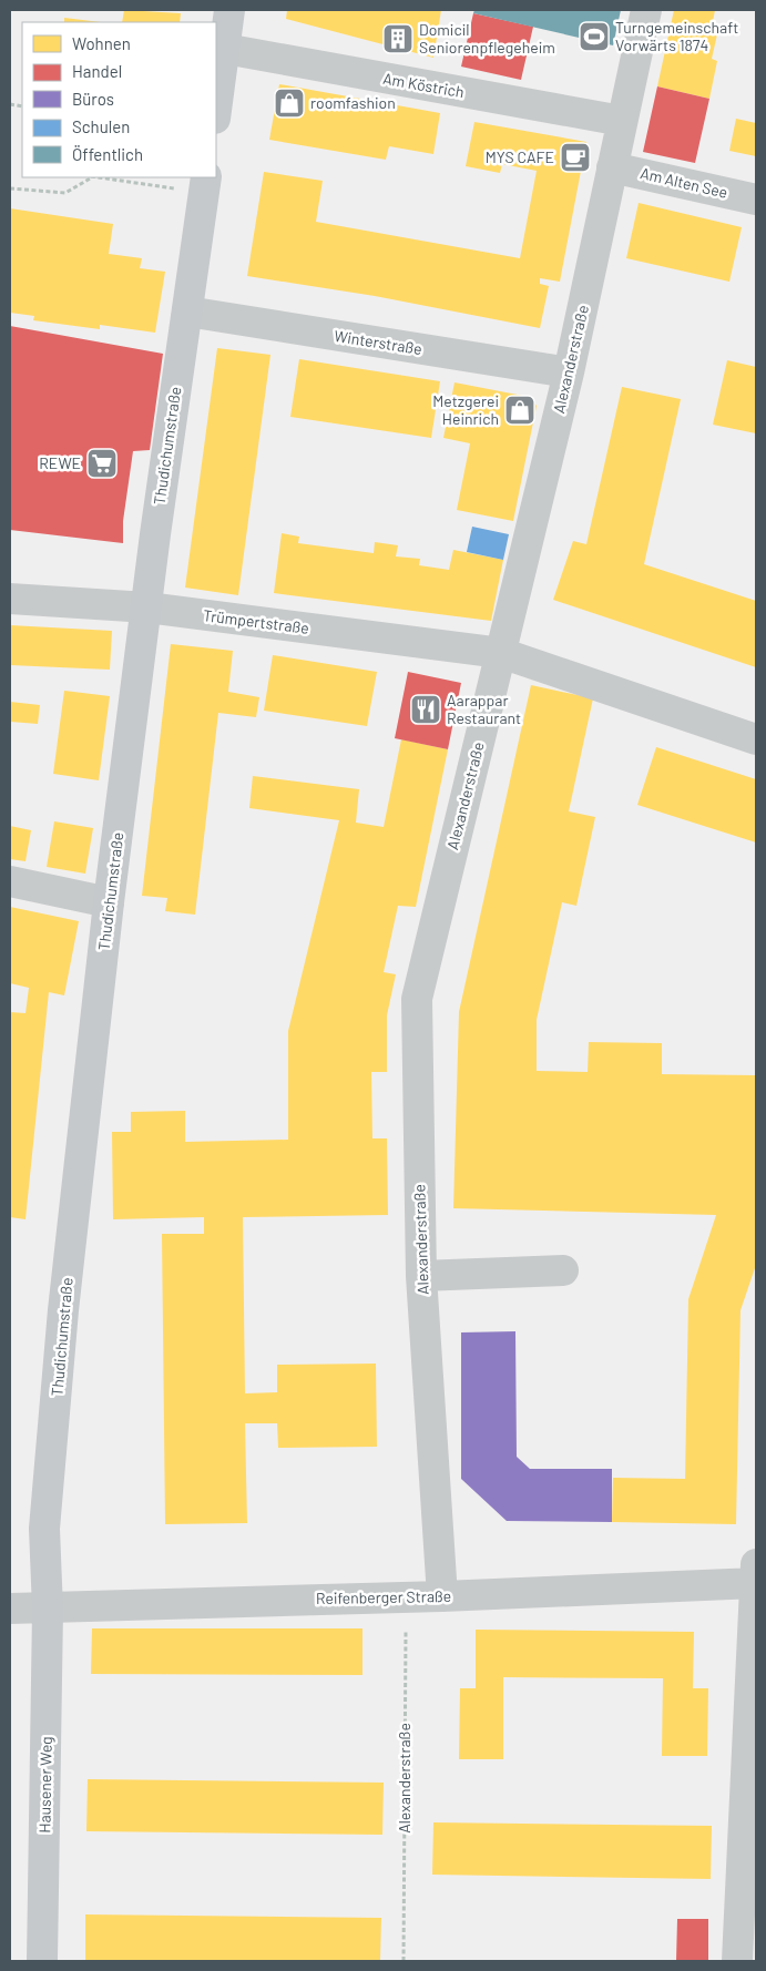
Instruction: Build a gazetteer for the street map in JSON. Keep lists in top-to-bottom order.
{
  "streets": {
    "main road": ["Thudichumstraße", "Hausener Weg"],
    "street": [
      "Am Köstrich",
      "Am Alten See",
      "Winterstraße",
      "Alexanderstraße",
      "Trümpertstraße",
      "Reifenberger Straße"
    ]
  },
  "crossings": [
    ["Am Köstrich", "Alexanderstraße"],
    ["Am Alten See", "Alexanderstraße"],
    ["Winterstraße", "Alexanderstraße"],
    ["Winterstraße", "Thudichumstraße"],
    ["Alexanderstraße", "Trümpertstraße"],
    ["Alexanderstraße", "Reifenberger Straße"],
    ["Thudichumstraße", "Trümpertstraße"],
    ["Thudichumstraße", "Reifenberger Straße"],
    ["Thudichumstraße", "Hausener Weg"],
    ["Reifenberger Straße", "Hausener Weg"]
  ],
  "places": {
    "sports": ["Turngemeinschaft Vorwärts 1874"],
    "building": ["Domicil Seniorenpflegeheim"],
    "shop": ["roomfashion", "Metzgerei Heinrich"],
    "cafe": ["MYS CAFE"],
    "supermarket": ["REWE"],
    "restaurant": ["Aarappar Restaurant"]
  },
  "legend": [
    "Wohnen",
    "Handel",
    "Büros",
    "Schulen",
    "Öffentlich"
  ]
}
